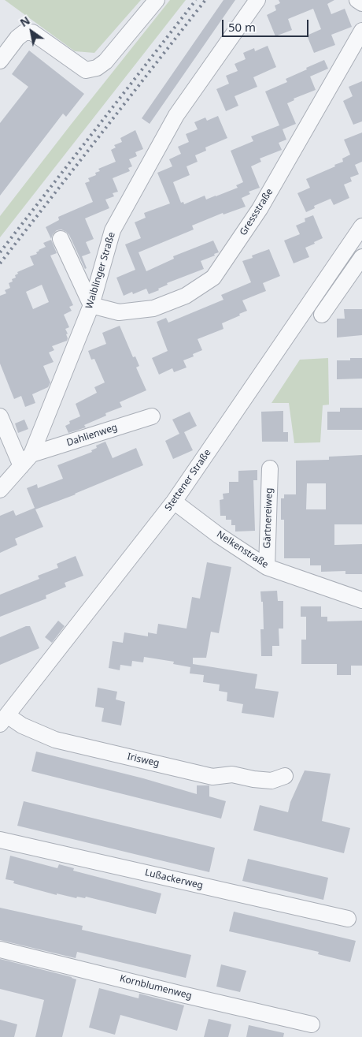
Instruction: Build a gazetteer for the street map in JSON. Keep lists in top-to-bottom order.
{
  "streets": {
    "street": [
      "Gressstraße",
      "Waiblinger Straße",
      "Dahlienweg",
      "Stettener Straße",
      "Gärtnereiweg",
      "Nelkenstraße",
      "Irisweg",
      "Lußackerweg",
      "Kornblumenweg"
    ]
  },
  "crossings": [
    ["Gressstraße", "Waiblinger Straße"],
    ["Waiblinger Straße", "Dahlienweg"],
    ["Stettener Straße", "Nelkenstraße"],
    ["Stettener Straße", "Irisweg"],
    ["Gärtnereiweg", "Nelkenstraße"]
  ],
  "scale_bar": "50 m",
  "north": "top left"
}
